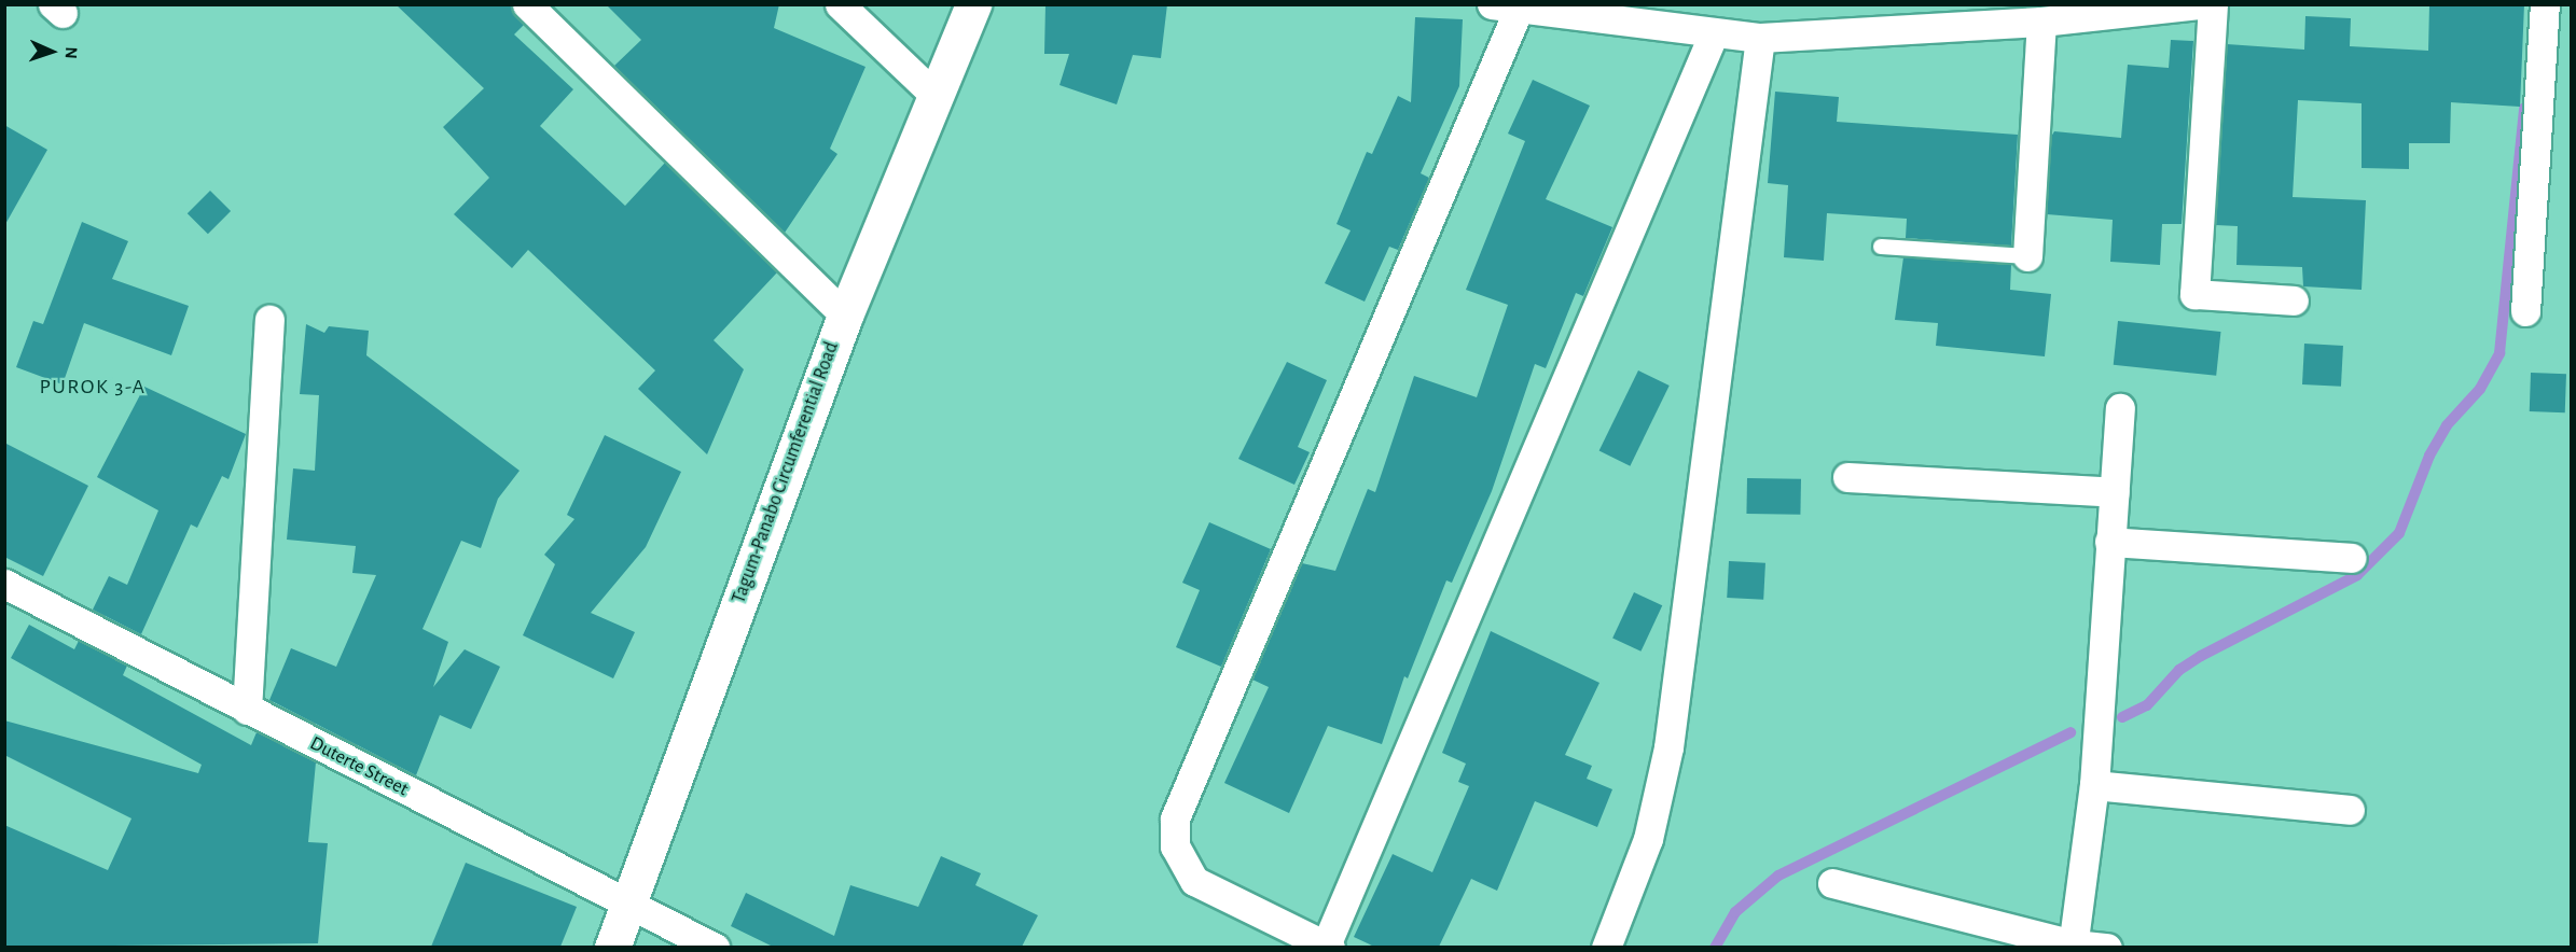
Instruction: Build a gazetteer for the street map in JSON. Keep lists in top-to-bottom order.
{
  "streets": {
    "main road": ["Tagum-Panabo Circumferential Road"],
    "street": ["Duterte Street"]
  },
  "crossings": [
    ["Tagum-Panabo Circumferential Road", "Duterte Street"]
  ],
  "districts": ["PUROK 3-A"],
  "north": "right"
}
